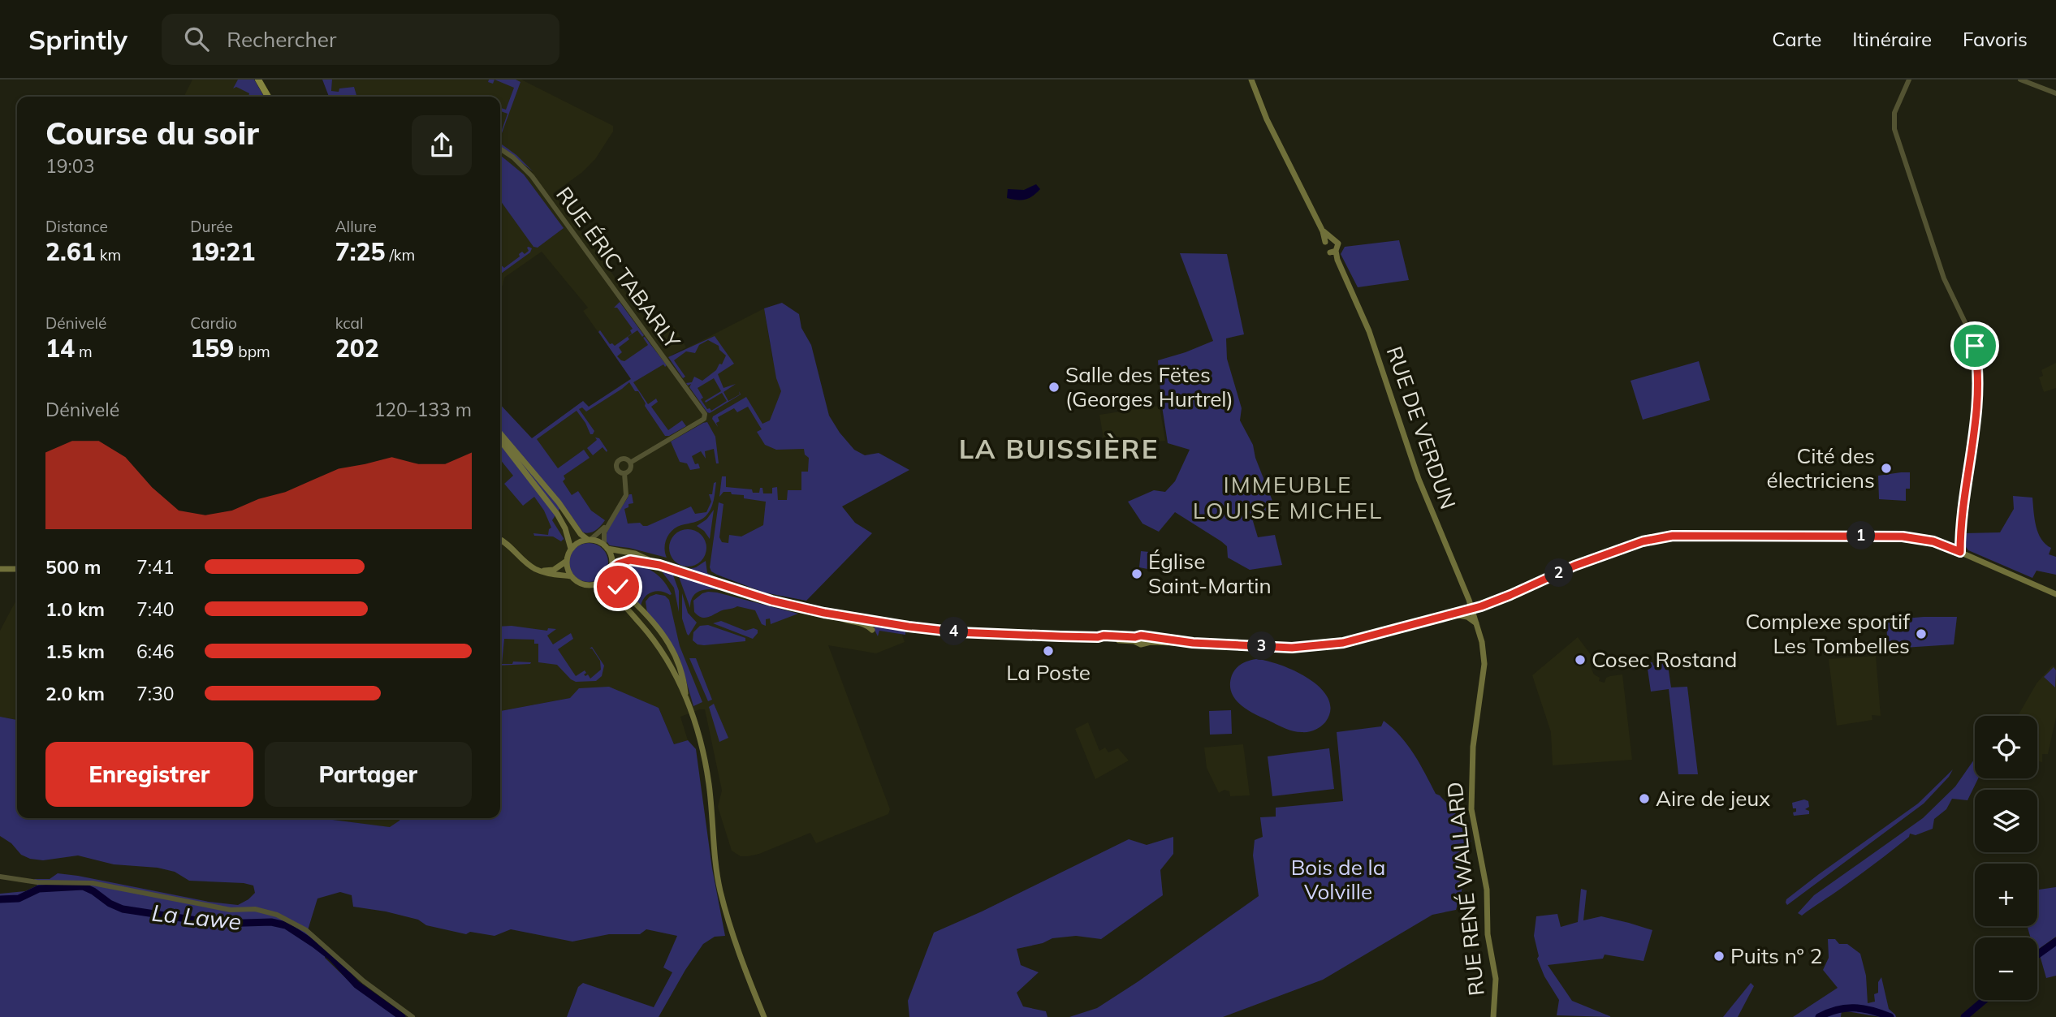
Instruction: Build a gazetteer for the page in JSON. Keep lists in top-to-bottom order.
{
  "streets": {
    "main road": ["RUE DE VERDUN", "RUE RENÉ WALLARD"],
    "street": ["RUE ÉRIC TABARLY"]
  },
  "crossings": [
    ["RUE DE VERDUN", "RUE RENÉ WALLARD"]
  ],
  "districts": ["LA BUISSIÈRE", "IMMEUBLE LOUISE MICHEL"],
  "water": ["La Lawe"],
  "parks": ["Bois de la Volville"],
  "places": [
    "Salle des Fëtes (Georges Hurtrel)",
    "Cité des électriciens",
    "Église Saint-Martin",
    "Complexe sportif Les Tombelles",
    "La Poste",
    "Cosec Rostand",
    "Aire de jeux",
    "Puits n° 2"
  ],
  "page": {
    "header": "Sprintly",
    "search": "Rechercher",
    "nav": ["Carte", "Itinéraire", "Favoris"],
    "heading": ["Course du soir", "19:03"],
    "stats": [
      ["Distance", "2.61 km"],
      ["Durée", "19:21"],
      ["Allure", "7:25 /km"],
      ["Dénivelé", "14 m"],
      ["Cardio", "159 bpm"],
      ["kcal", "202"]
    ],
    "chart": ["Dénivelé", "120–133 m"],
    "pins": [
      "1",
      "2",
      "4",
      "3"
    ],
    "list": [
      {
        "name": "500 m",
        "note": "7:41"
      },
      {
        "name": "1.0 km",
        "note": "7:40"
      },
      {
        "name": "1.5 km",
        "note": "6:46"
      },
      {
        "name": "2.0 km",
        "note": "7:30"
      }
    ],
    "map_buttons": ["+", "−"],
    "buttons": ["Enregistrer", "Partager"]
  }
}
